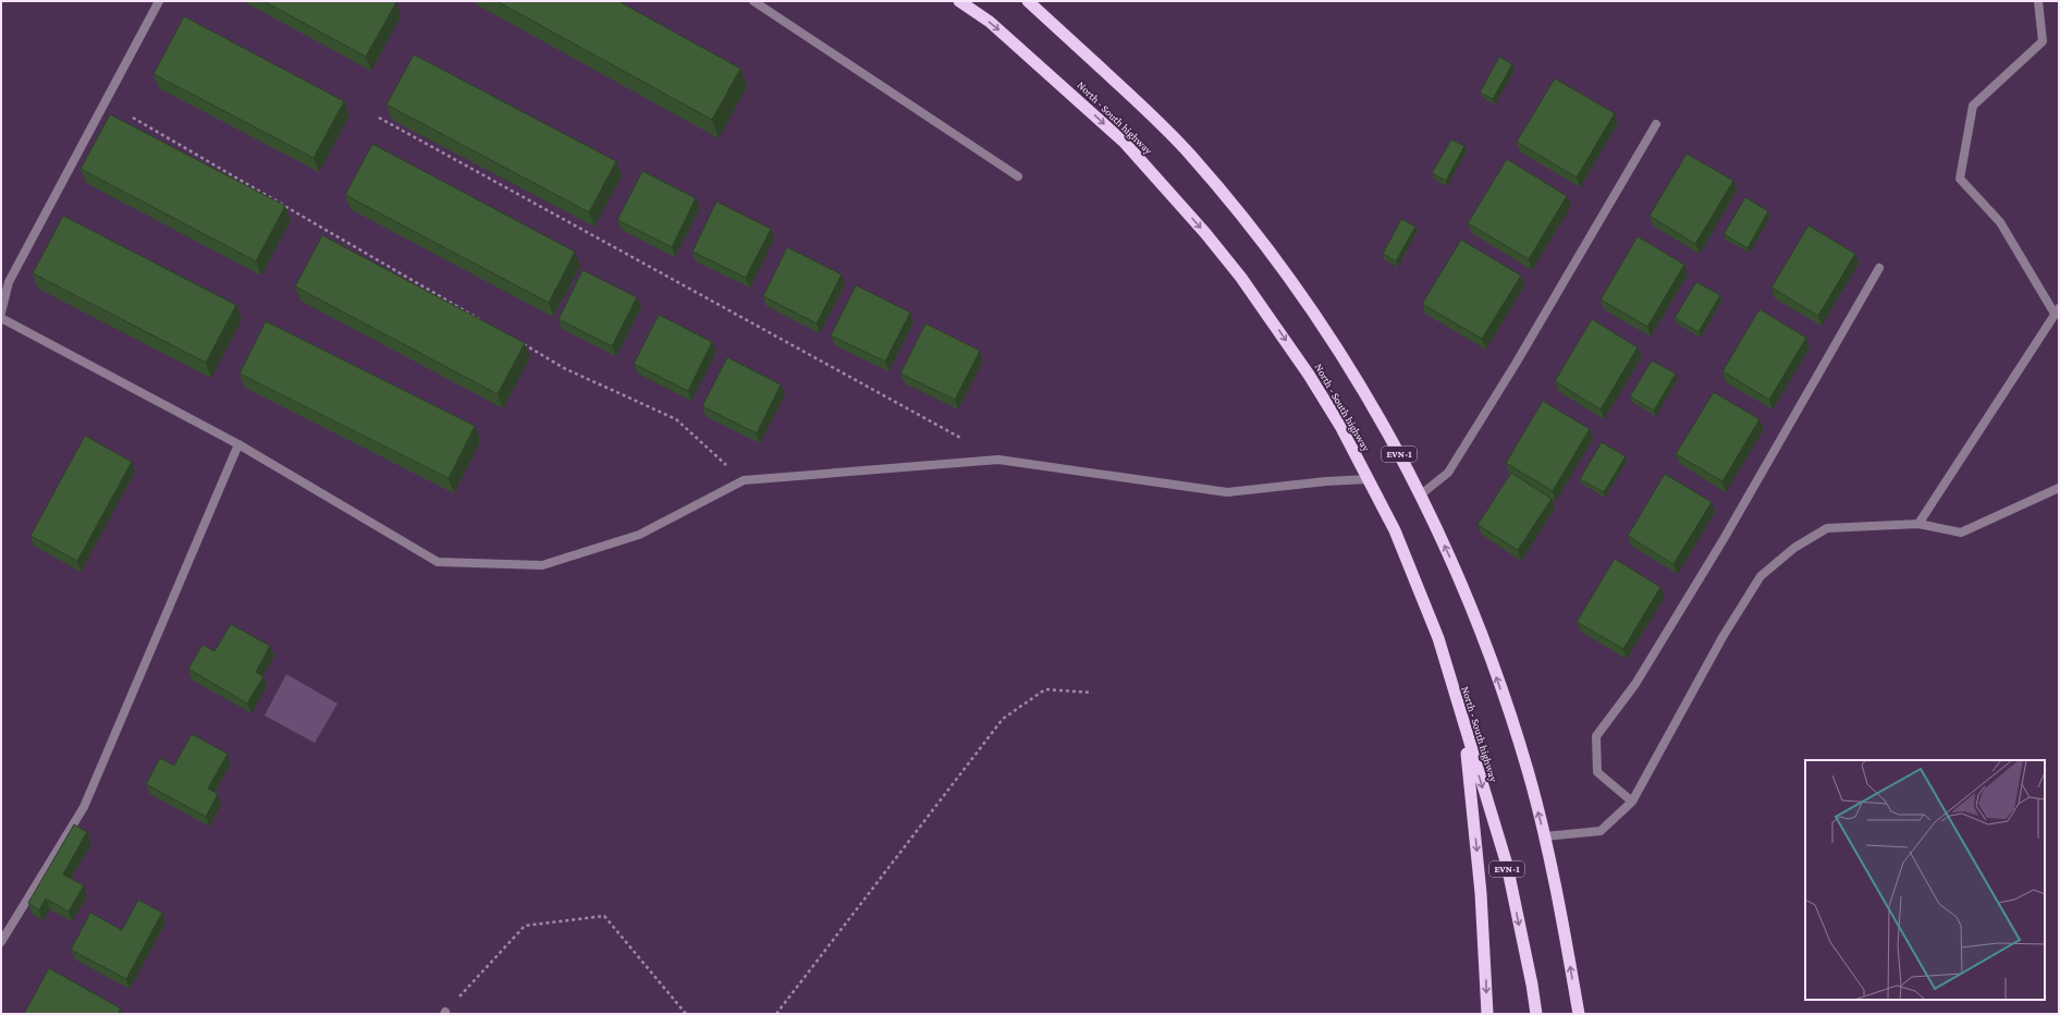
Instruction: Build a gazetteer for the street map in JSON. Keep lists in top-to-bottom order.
{
  "streets": {
    "highway": ["North - South highway", "EVN-1"]
  }
}
